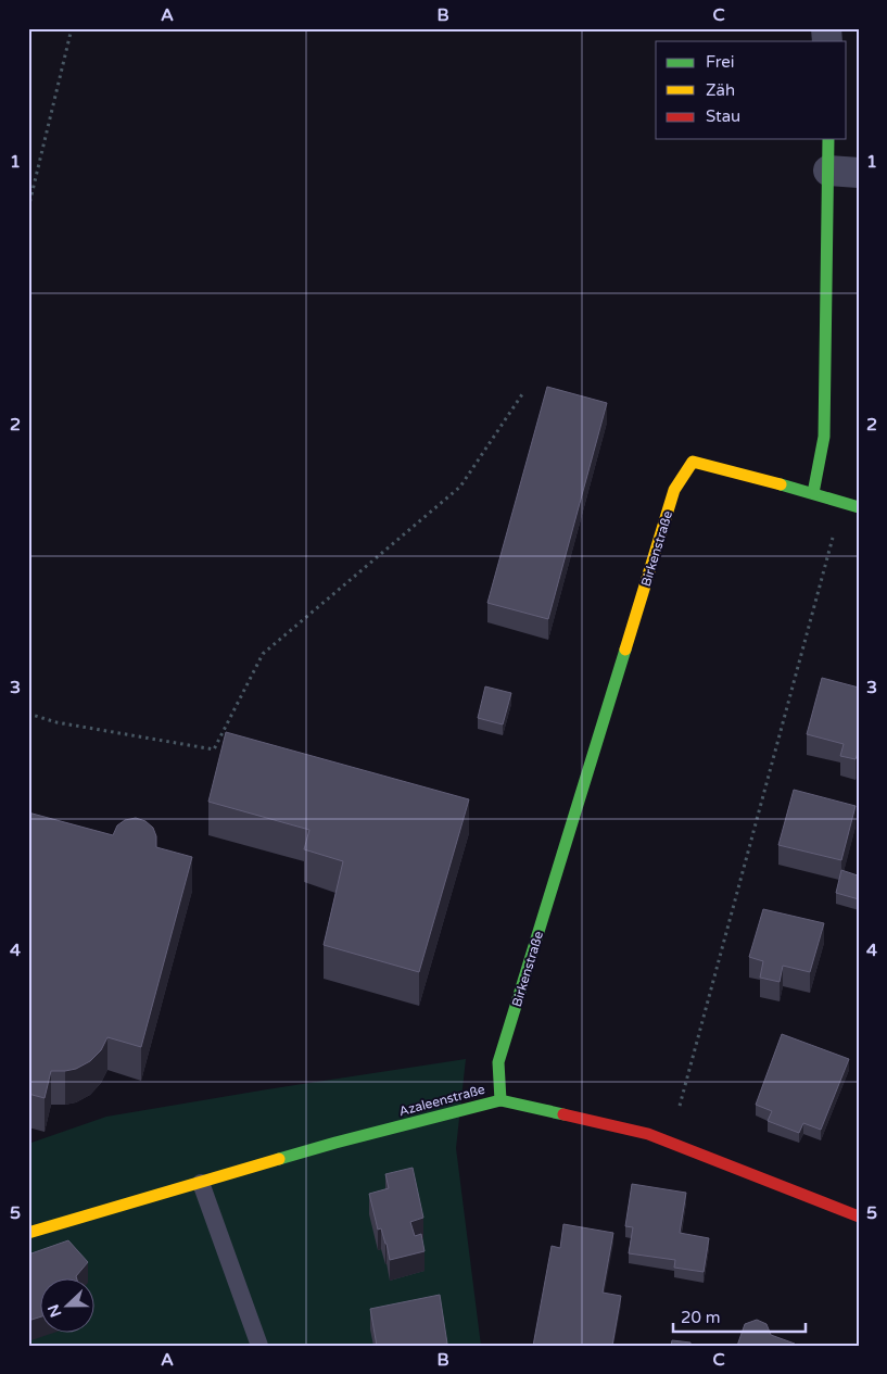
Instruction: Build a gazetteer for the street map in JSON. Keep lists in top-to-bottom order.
{
  "streets": {
    "street": ["Birkenstraße", "Azaleenstraße"]
  },
  "crossings": [
    ["Birkenstraße", "Azaleenstraße"]
  ],
  "legend": ["Frei", "Zäh", "Stau"],
  "scale_bar": "20 m",
  "north": "left",
  "grid": {
    "columns": ["A", "B", "C"],
    "rows": [
      "1",
      "2",
      "3",
      "4",
      "5"
    ]
  }
}
